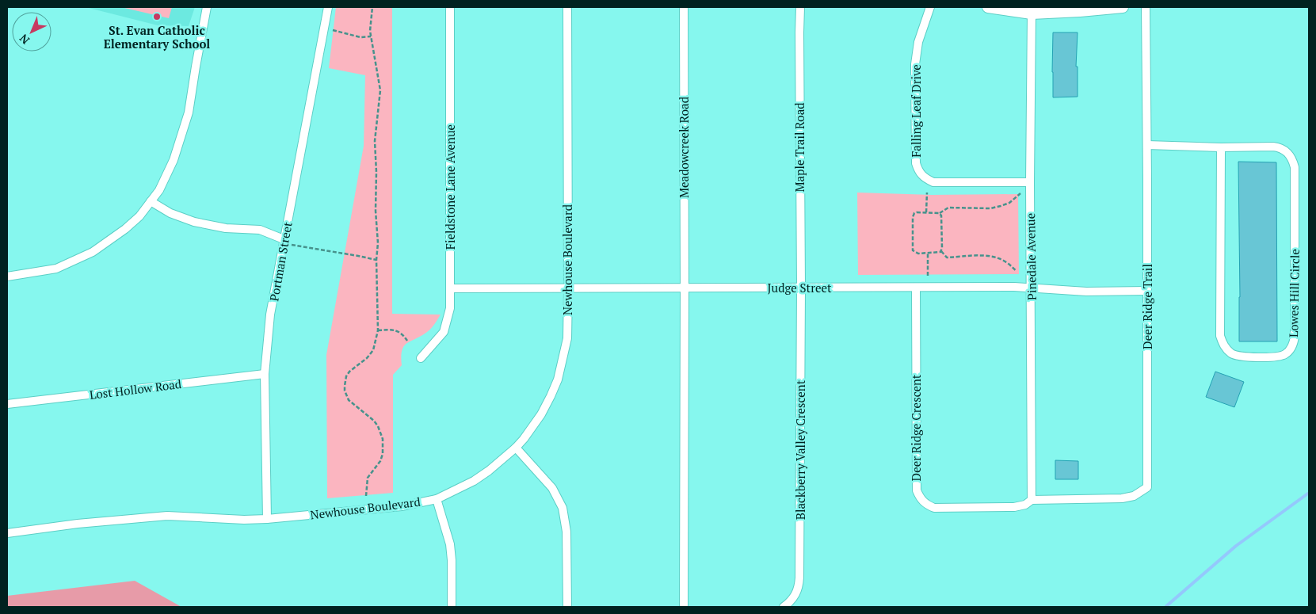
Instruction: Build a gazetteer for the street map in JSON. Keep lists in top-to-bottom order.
{
  "streets": {
    "street": [
      "Falling Leaf Drive",
      "Meadowcreek Road",
      "Maple Trail Road",
      "Fieldstone Lane Avenue",
      "Pinedale Avenue",
      "Newhouse Boulevard",
      "Portman Street",
      "Judge Street",
      "Lowes Hill Circle",
      "Deer Ridge Trail",
      "Lost Hollow Road",
      "Deer Ridge Crescent",
      "Blackberry Valley Crescent"
    ]
  },
  "crossings": [
    ["Falling Leaf Drive", "Pinedale Avenue"],
    ["Meadowcreek Road", "Judge Street"],
    ["Maple Trail Road", "Judge Street"],
    ["Maple Trail Road", "Blackberry Valley Crescent"],
    ["Fieldstone Lane Avenue", "Judge Street"],
    ["Pinedale Avenue", "Judge Street"],
    ["Pinedale Avenue", "Deer Ridge Trail"],
    ["Pinedale Avenue", "Deer Ridge Crescent"],
    ["Newhouse Boulevard", "Portman Street"],
    ["Newhouse Boulevard", "Judge Street"],
    ["Portman Street", "Lost Hollow Road"],
    ["Judge Street", "Deer Ridge Trail"],
    ["Judge Street", "Deer Ridge Crescent"],
    ["Judge Street", "Blackberry Valley Crescent"],
    ["Lowes Hill Circle", "Deer Ridge Trail"],
    ["Deer Ridge Trail", "Deer Ridge Crescent"]
  ],
  "places": ["St. Evan Catholic Elementary School"],
  "north": "bottom left"
}
